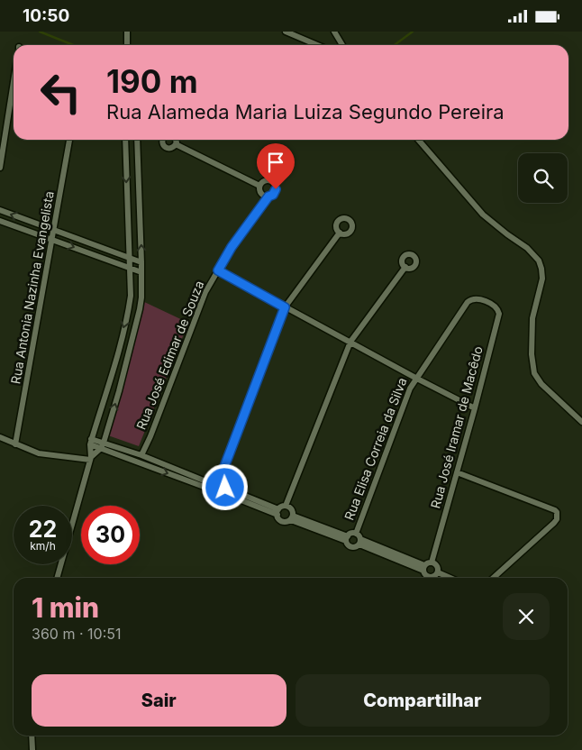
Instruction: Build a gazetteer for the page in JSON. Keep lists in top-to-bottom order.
{
  "streets": {
    "street": [
      "Rua Antonia Nazinha Evangelista",
      "Rua José Edimar de Souza",
      "Rua José Iramar de Macêdo",
      "Rua Elisa Correia da Silva"
    ]
  },
  "crossings": [
    ["Rua José Iramar de Macêdo", "Rua Elisa Correia da Silva"]
  ],
  "page": {
    "status": "10:50",
    "turn": ["190 m", "Rua Alameda Maria Luiza Segundo Pereira"],
    "speed": "22 km/h",
    "limit": "30",
    "heading": ["1 min", "360 m · 10:51"],
    "buttons": ["Sair", "Compartilhar"]
  }
}
